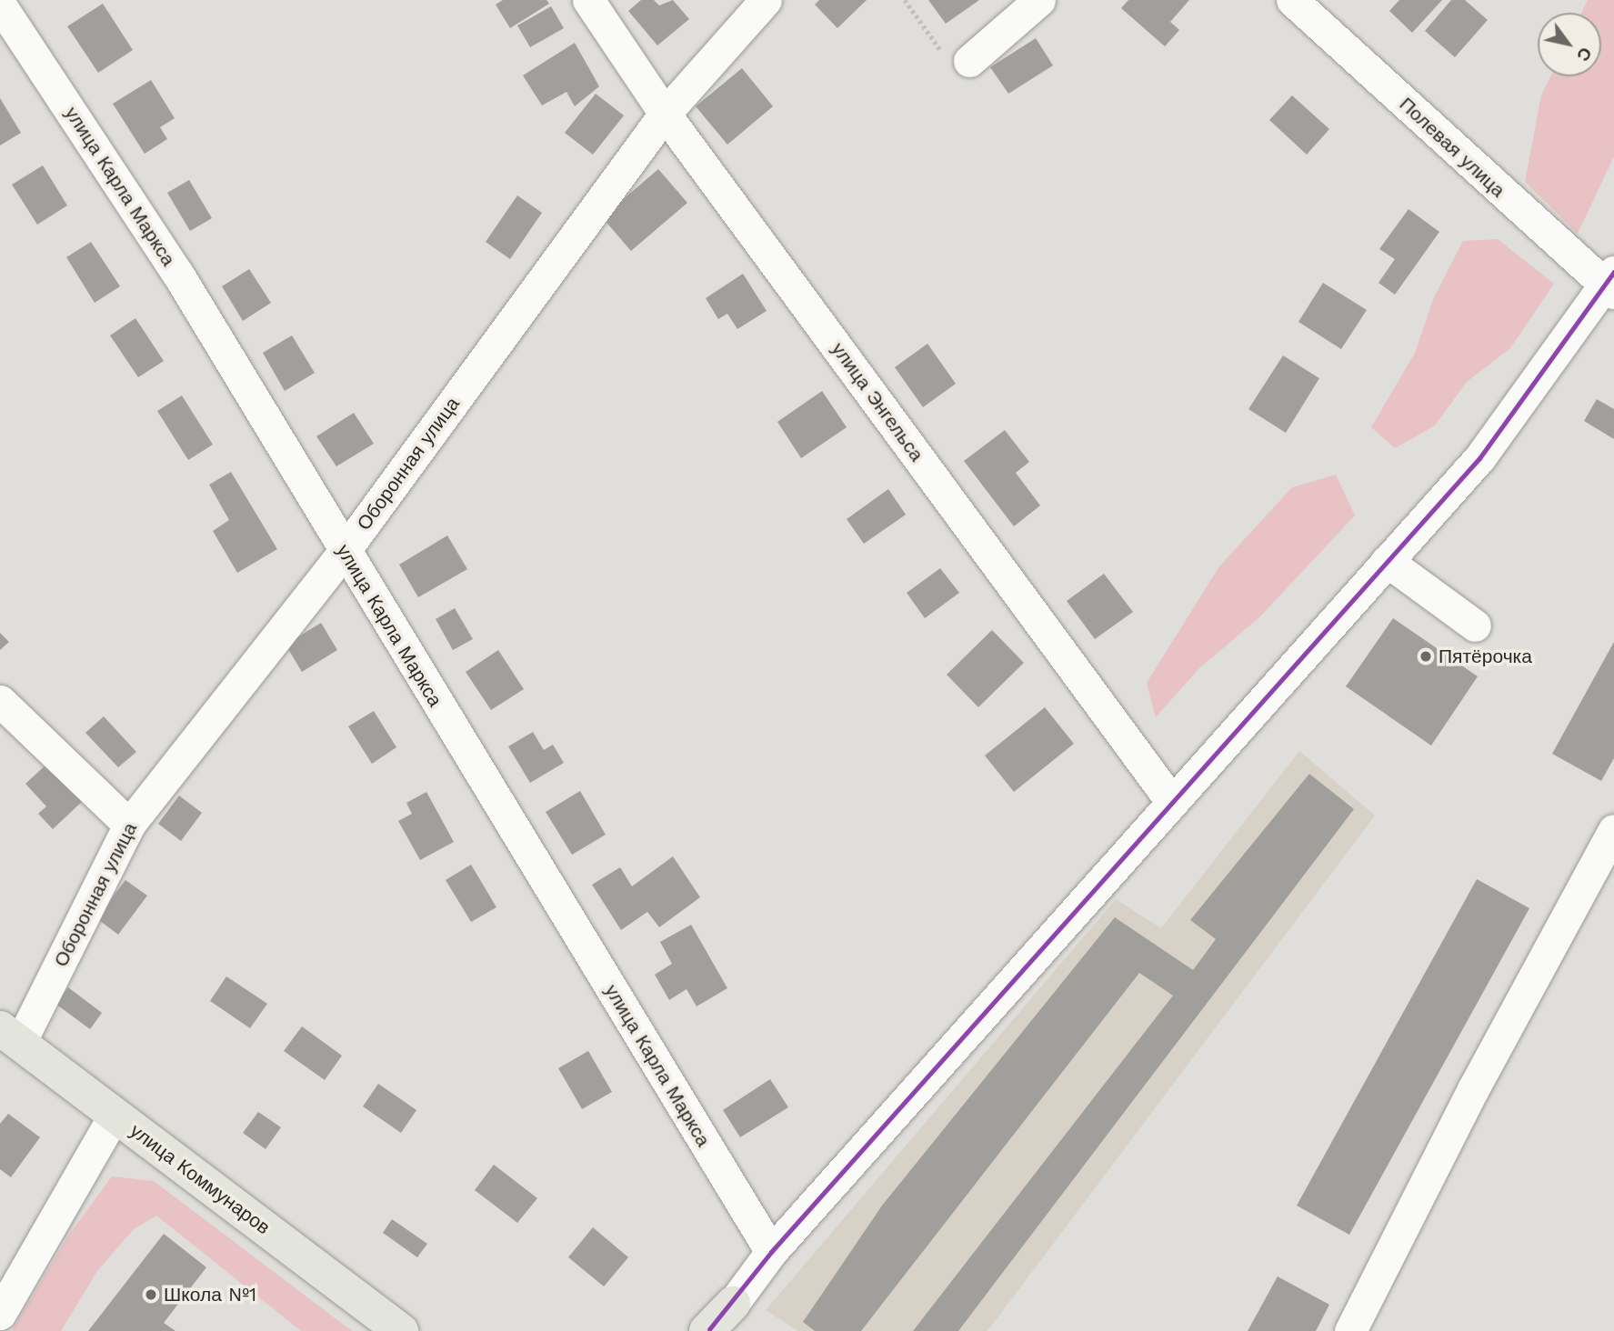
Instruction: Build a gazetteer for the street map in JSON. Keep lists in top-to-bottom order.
{
  "streets": {
    "main road": ["улица Коммунаров"],
    "street": [
      "Полевая улица",
      "улица Карла Маркса",
      "улица Энгельса",
      "Оборонная улица"
    ]
  },
  "crossings": [
    ["улица Карла Маркса", "Оборонная улица"],
    ["улица Энгельса", "Оборонная улица"],
    ["Оборонная улица", "улица Коммунаров"]
  ],
  "places": ["Пятёрочка", "Школа №1"],
  "north": "bottom right"
}
